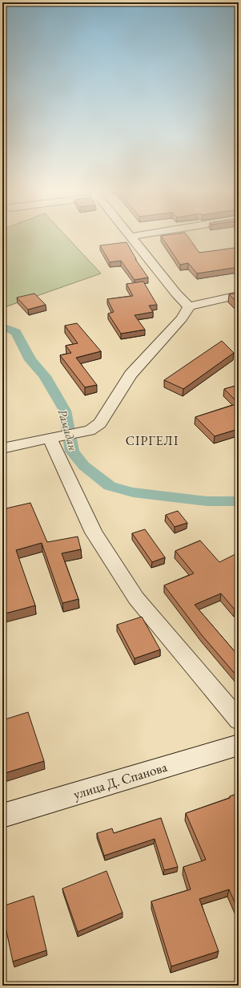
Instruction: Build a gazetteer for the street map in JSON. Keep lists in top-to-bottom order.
{
  "streets": {
    "main road": ["улица Д. Спанова"]
  },
  "districts": ["СІРГЕЛІ"],
  "water": ["Рамадан"]
}
